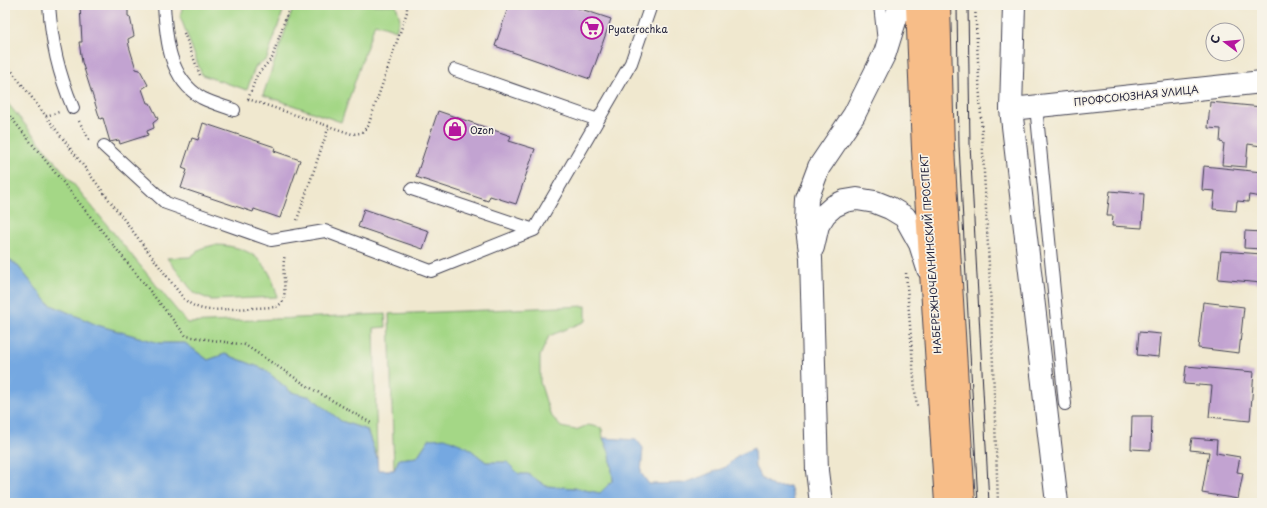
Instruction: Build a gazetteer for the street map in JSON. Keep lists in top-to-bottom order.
{
  "streets": {
    "main road": ["НАБЕРЕЖНОЧЕЛНИНСКИЙ ПРОСПЕКТ"],
    "street": ["ПРОФСОЮЗНАЯ УЛИЦА"]
  },
  "places": {
    "supermarket": ["Pyaterochka"],
    "shop": ["Ozon"]
  },
  "north": "left"
}
